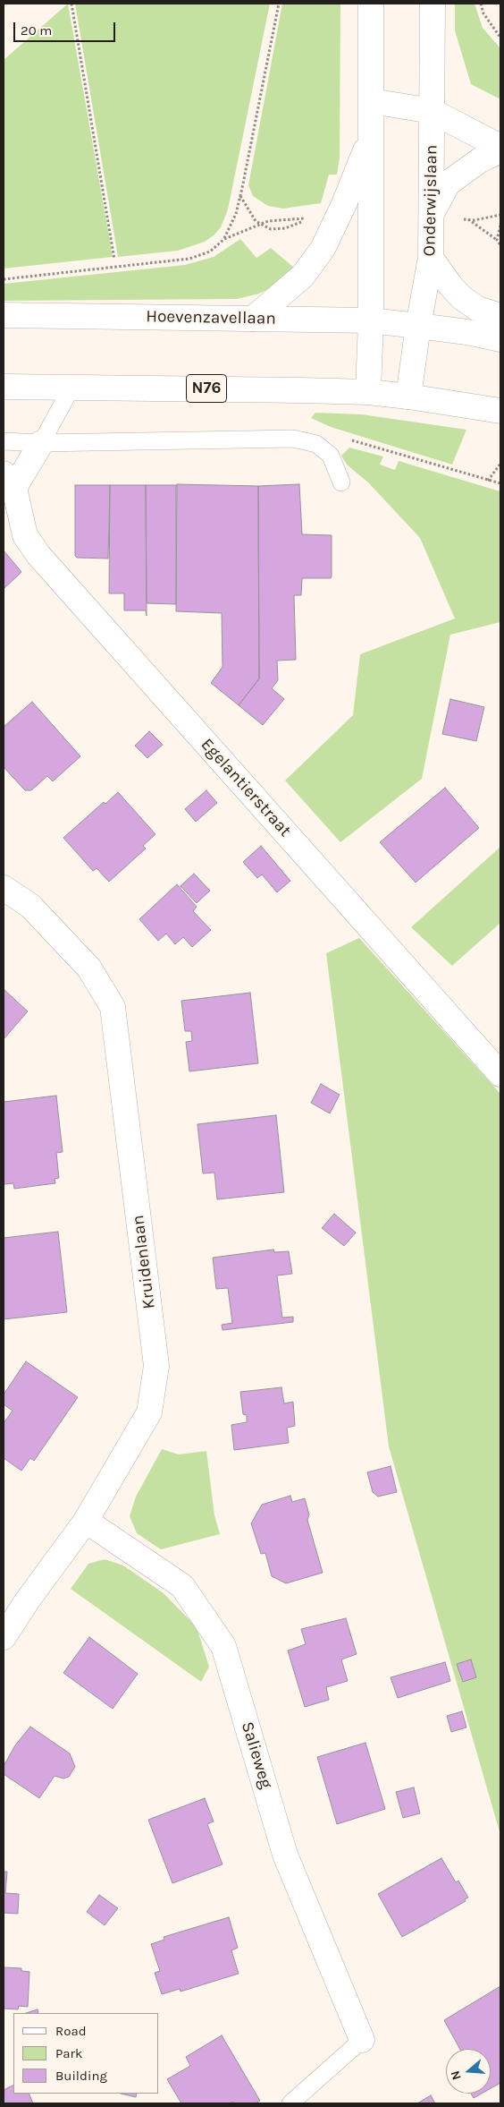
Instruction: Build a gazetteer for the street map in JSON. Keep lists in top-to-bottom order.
{
  "streets": {
    "main road": [
      "Onderwijslaan",
      "Hoevenzavellaan",
      "N76",
      "Egelantierstraat",
      "Kruidenlaan",
      "Salieweg"
    ]
  },
  "crossings": [
    ["Onderwijslaan", "Hoevenzavellaan"],
    ["Onderwijslaan", "N76"],
    ["Kruidenlaan", "Salieweg"]
  ],
  "legend": ["Road", "Park", "Building"],
  "scale_bar": "20 m",
  "north": "left"
}
